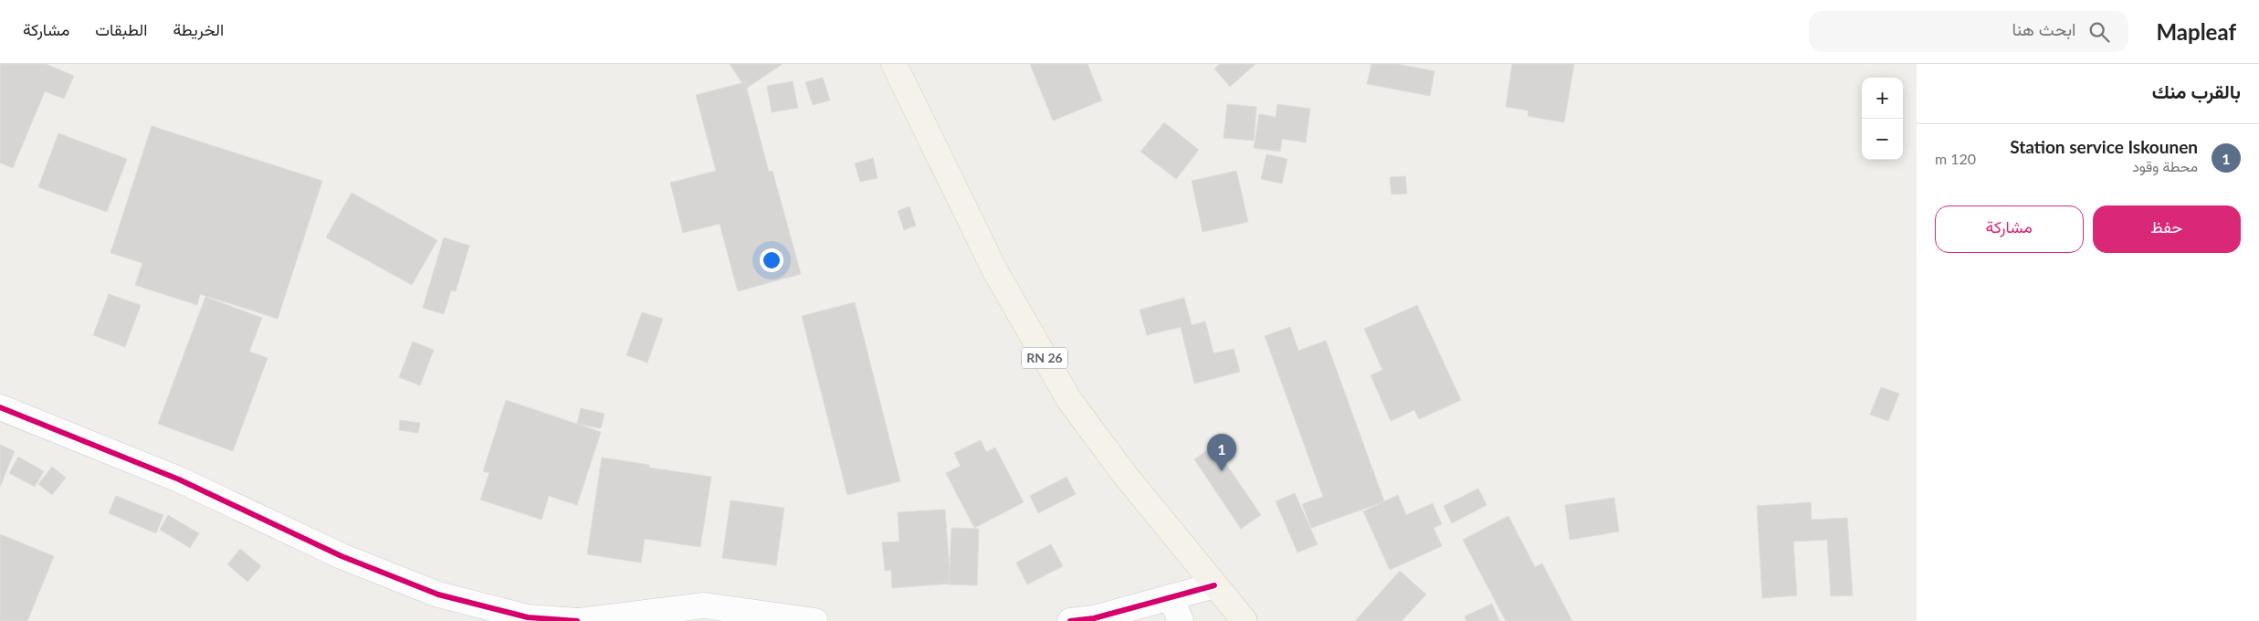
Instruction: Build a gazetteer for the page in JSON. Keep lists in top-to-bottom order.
{
  "streets": {
    "main road": ["RN 26"]
  },
  "page": {
    "header": "Mapleaf",
    "search": "ابحث هنا",
    "nav": ["الخريطة", "الطبقات", "مشاركة"],
    "heading": "بالقرب منك",
    "map_buttons": ["+", "−"],
    "list": [
      {
        "mark": "1",
        "name": "Station service Iskounen",
        "note": "محطة وقود",
        "value": "120 m"
      }
    ],
    "buttons": ["حفظ", "مشاركة"],
    "pins": "1"
  }
}
